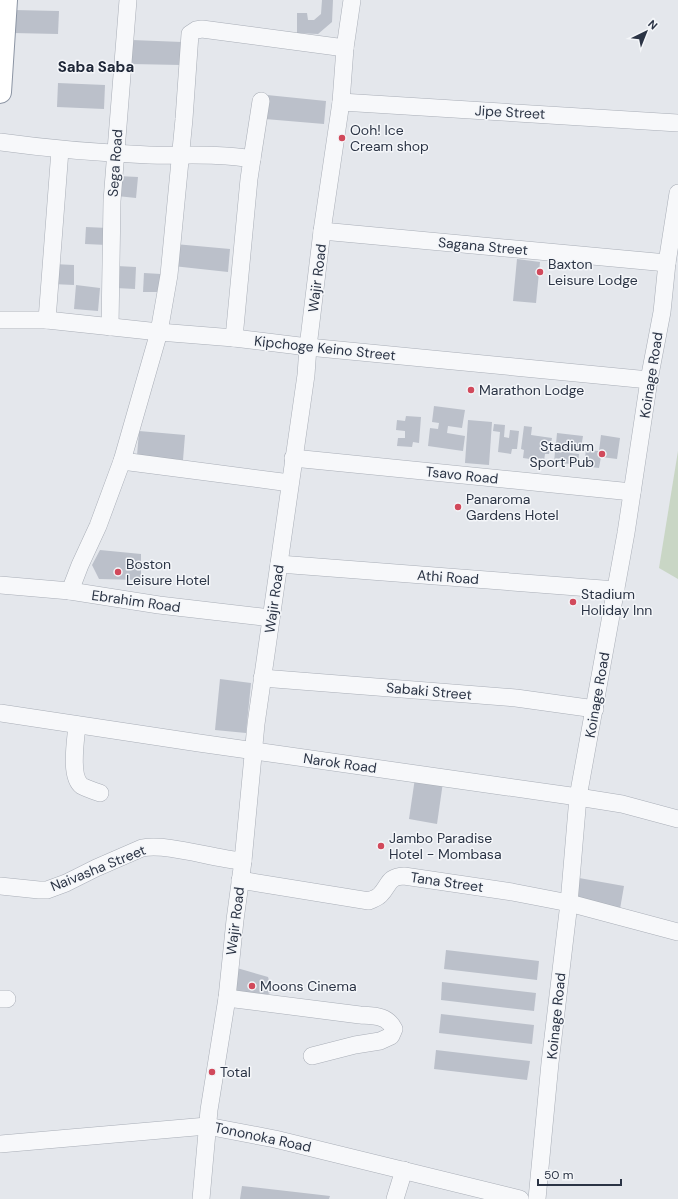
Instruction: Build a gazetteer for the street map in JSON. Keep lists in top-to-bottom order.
{
  "streets": {
    "street": [
      "Jipe Street",
      "Sega Road",
      "Sagana Street",
      "Wajir Road",
      "Kipchoge Keino Street",
      "Koinage Road",
      "Tsavo Road",
      "Athi Road",
      "Ebrahim Road",
      "Sabaki Street",
      "Narok Road",
      "Naivasha Street",
      "Tana Street",
      "Tononoka Road"
    ]
  },
  "crossings": [
    ["Jipe Street", "Wajir Road"],
    ["Sega Road", "Kipchoge Keino Street"],
    ["Sagana Street", "Wajir Road"],
    ["Sagana Street", "Koinage Road"],
    ["Wajir Road", "Kipchoge Keino Street"],
    ["Wajir Road", "Tsavo Road"],
    ["Wajir Road", "Athi Road"],
    ["Wajir Road", "Ebrahim Road"],
    ["Wajir Road", "Sabaki Street"],
    ["Wajir Road", "Narok Road"],
    ["Wajir Road", "Naivasha Street"],
    ["Wajir Road", "Tana Street"],
    ["Wajir Road", "Tononoka Road"],
    ["Kipchoge Keino Street", "Koinage Road"],
    ["Koinage Road", "Tsavo Road"],
    ["Koinage Road", "Athi Road"],
    ["Koinage Road", "Sabaki Street"],
    ["Koinage Road", "Narok Road"],
    ["Koinage Road", "Tana Street"]
  ],
  "districts": ["Saba Saba"],
  "places": [
    "Ooh! Ice Cream shop",
    "Baxton Leisure Lodge",
    "Marathon Lodge",
    "Stadium Sport Pub",
    "Panaroma Gardens Hotel",
    "Boston Leisure Hotel",
    "Stadium Holiday Inn",
    "Jambo Paradise Hotel - Mombasa",
    "Moons Cinema",
    "Total"
  ],
  "scale_bar": "50 m",
  "north": "top right"
}
